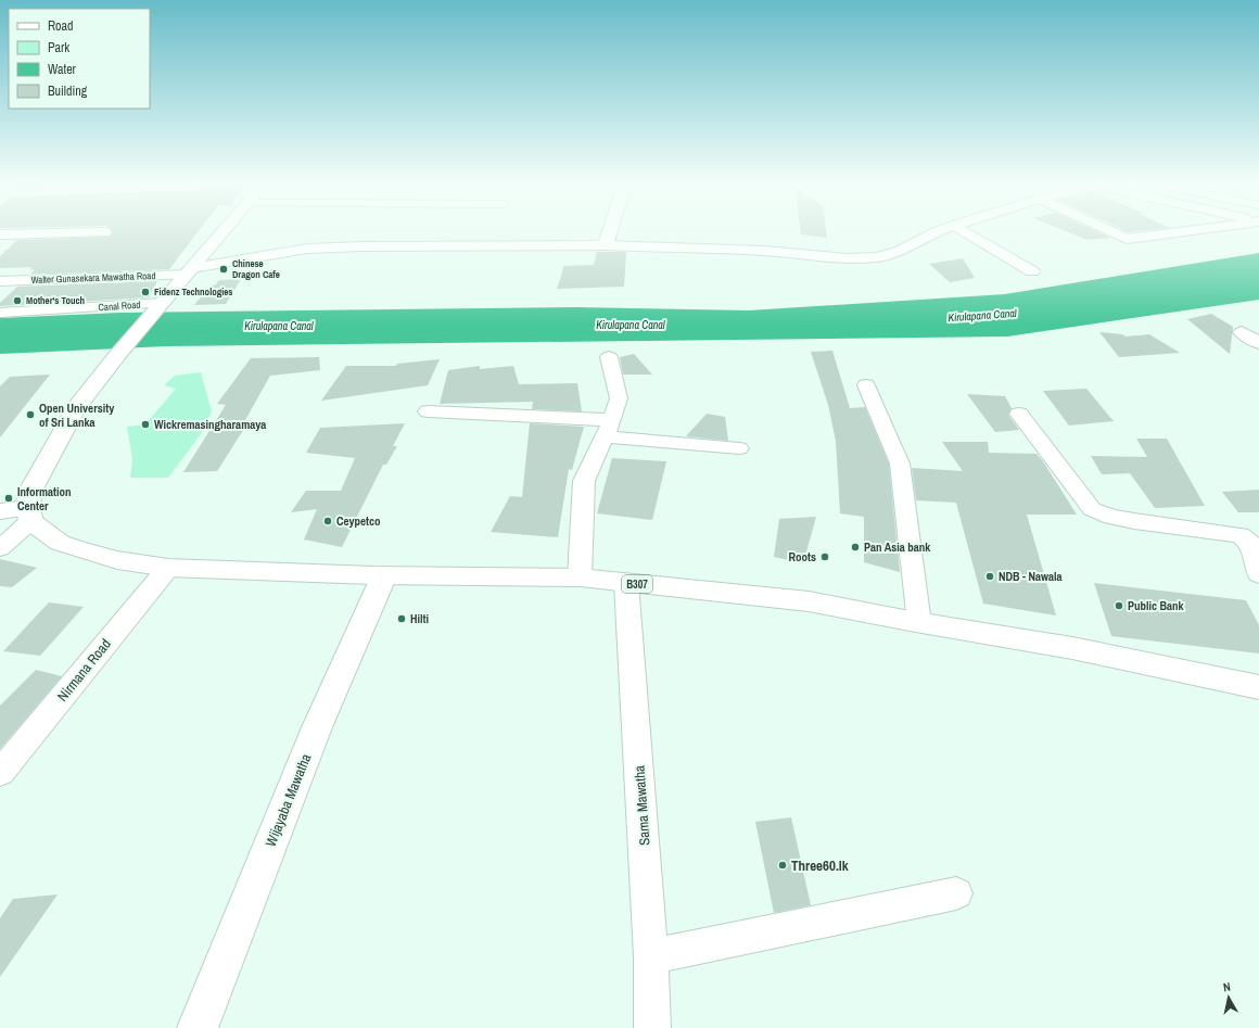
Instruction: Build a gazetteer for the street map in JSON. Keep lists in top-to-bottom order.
{
  "streets": {
    "main road": ["B307", "Wijayaba Mawatha"],
    "street": [
      "Walter Gunasekara Mawatha Road",
      "Canal Road",
      "Nirmana Road",
      "Sama Mawatha"
    ]
  },
  "crossings": [
    ["B307", "Nirmana Road"],
    ["B307", "Wijayaba Mawatha"],
    ["B307", "Sama Mawatha"]
  ],
  "water": ["Kirulapana Canal"],
  "places": [
    "Chinese Dragon Cafe",
    "Fidenz Technologies",
    "Mother's Touch",
    "Open University of Sri Lanka",
    "Wickremasingharamaya",
    "Information Center",
    "Ceypetco",
    "Pan Asia bank",
    "Roots",
    "NDB - Nawala",
    "Public Bank",
    "Hilti",
    "Three60.lk"
  ],
  "legend": [
    "Road",
    "Park",
    "Water",
    "Building"
  ],
  "north": "top"
}
